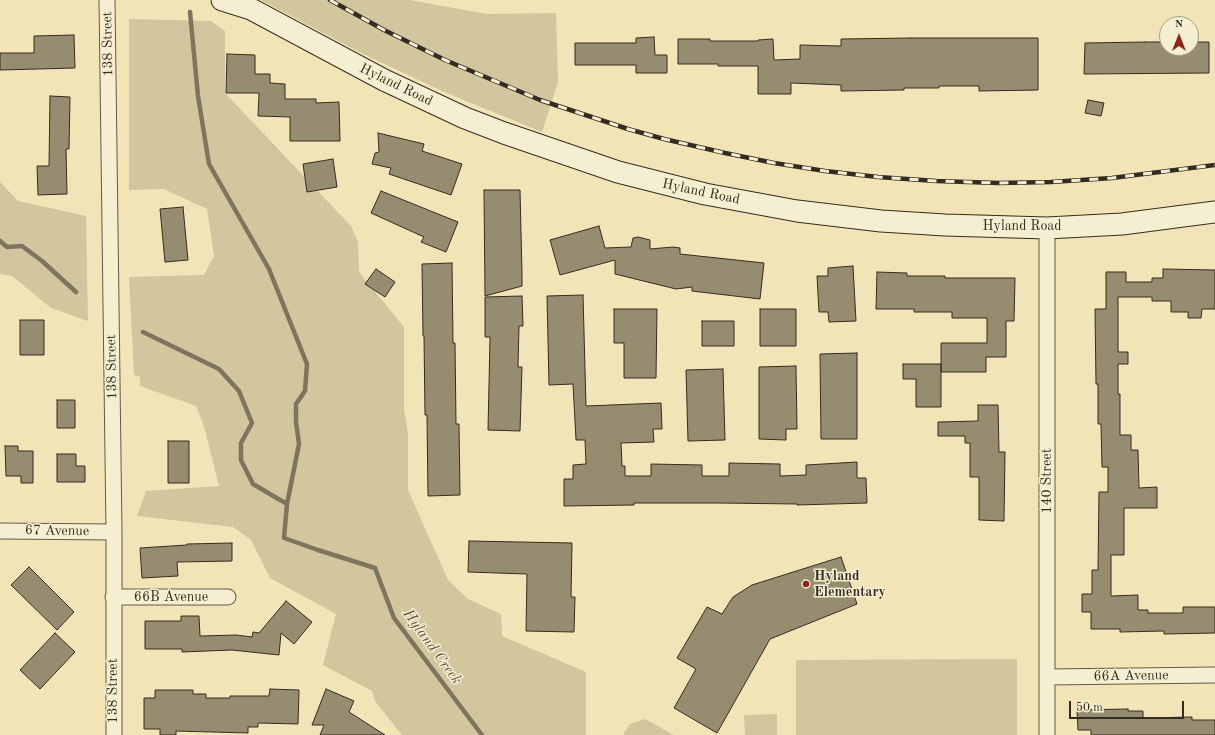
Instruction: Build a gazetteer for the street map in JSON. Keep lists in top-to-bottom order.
{
  "streets": {
    "street": [
      "138 Street",
      "Hyland Road",
      "140 Street",
      "67 Avenue",
      "66B Avenue",
      "66A Avenue"
    ]
  },
  "crossings": [
    ["138 Street", "67 Avenue"],
    ["138 Street", "66B Avenue"],
    ["Hyland Road", "140 Street"],
    ["140 Street", "66A Avenue"]
  ],
  "water": ["Hyland Creek"],
  "places": ["Hyland Elementary"],
  "scale_bar": "50 m",
  "north": "top"
}
